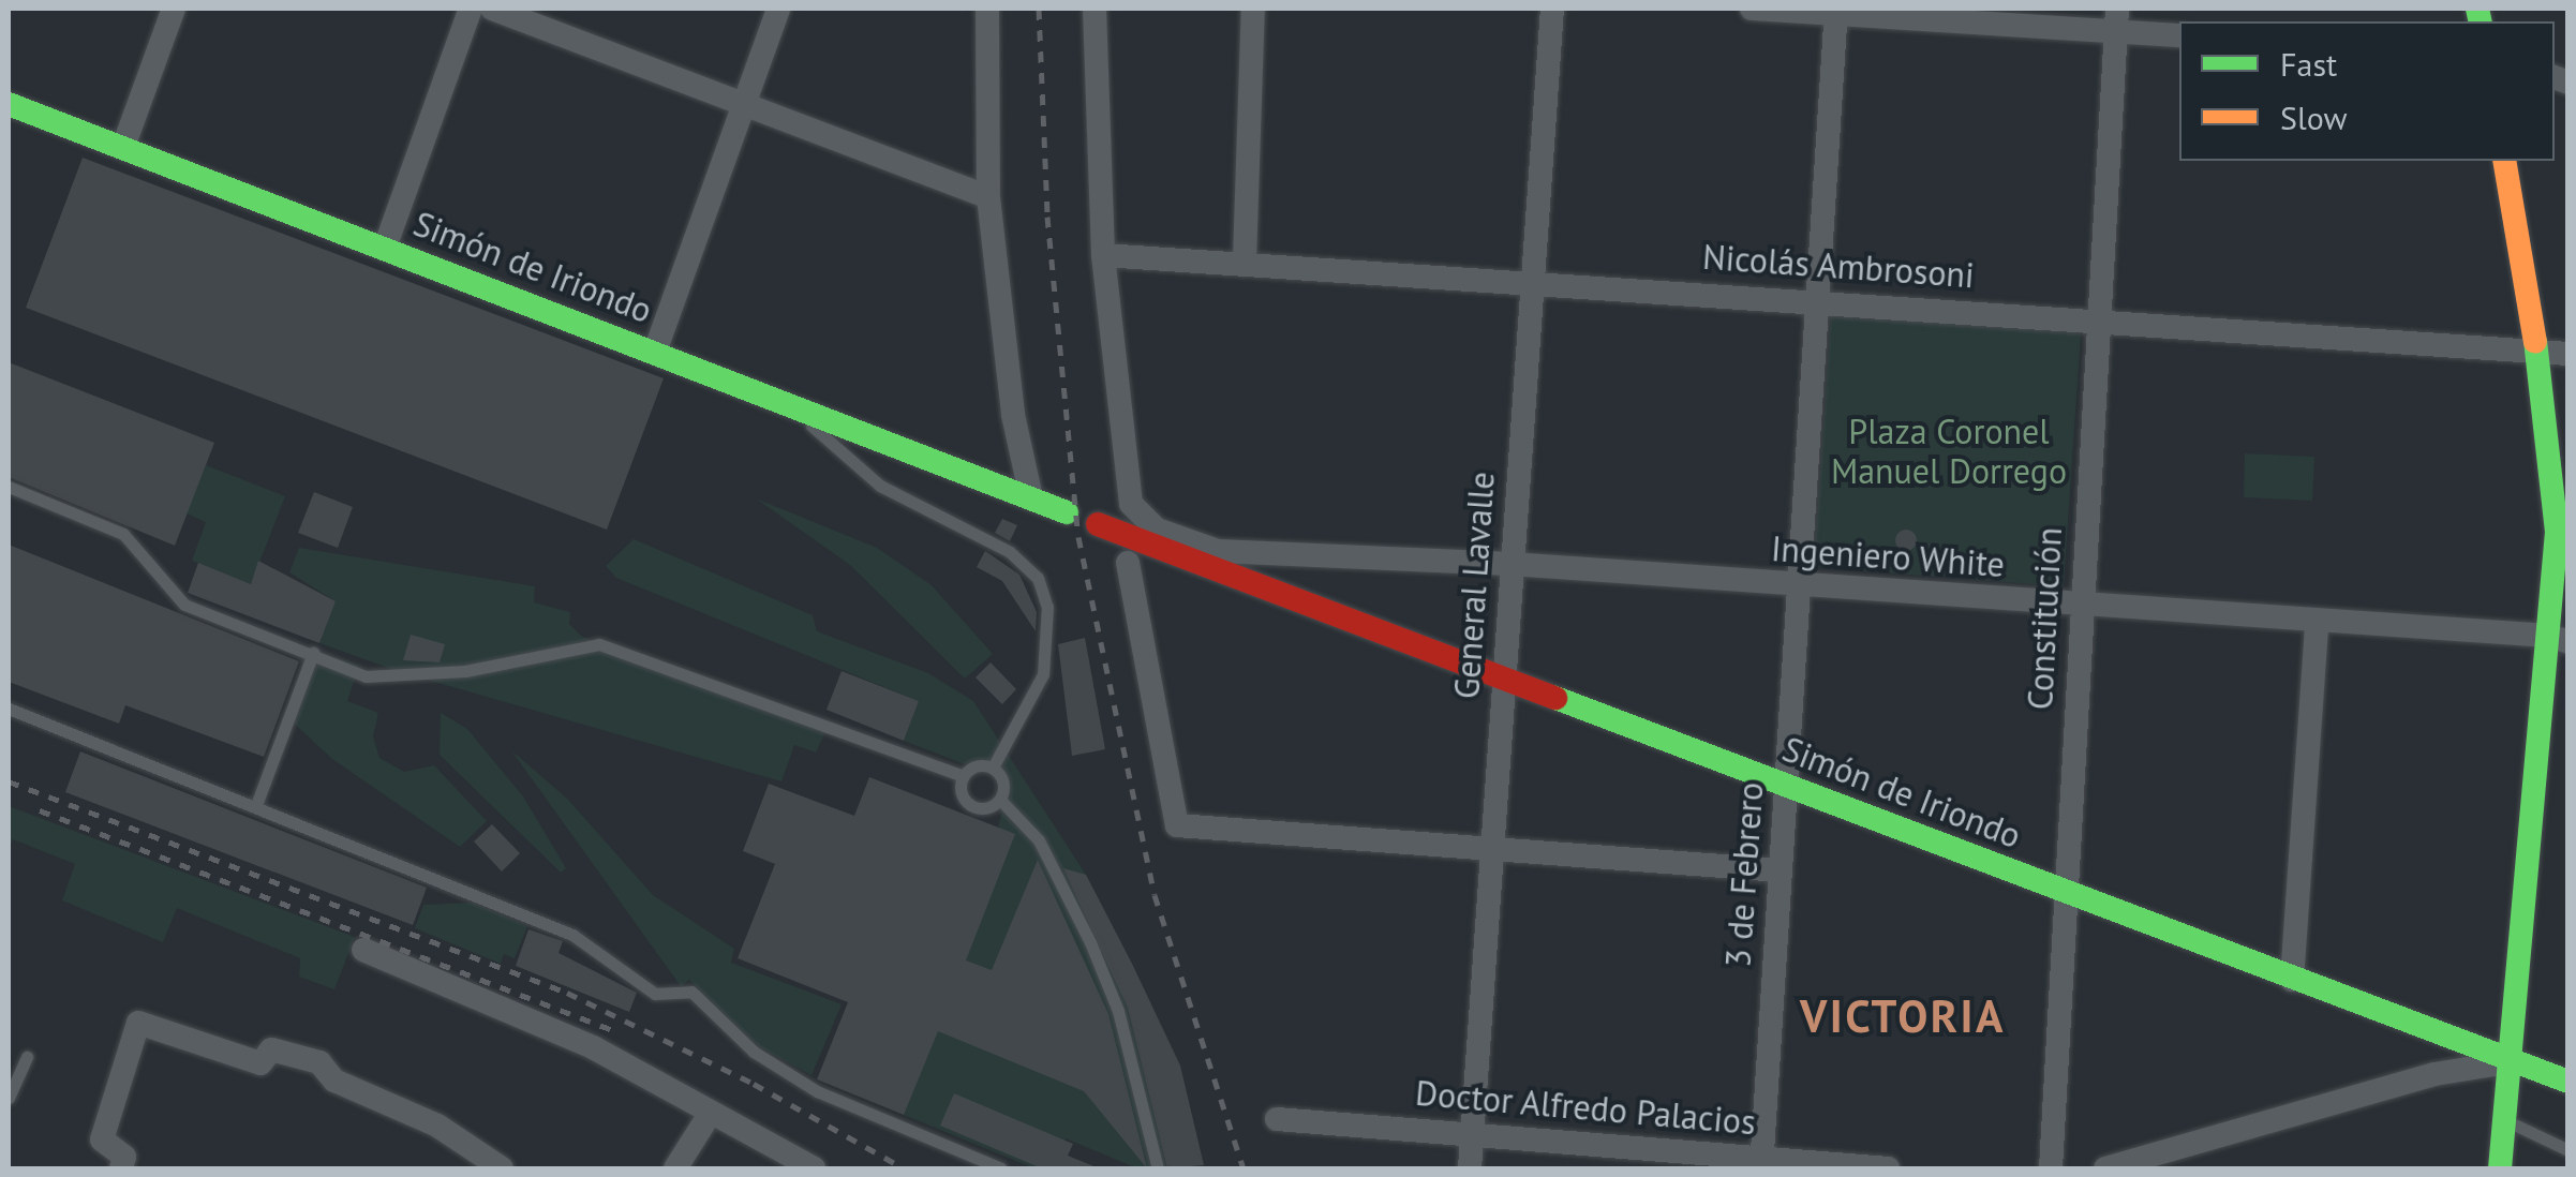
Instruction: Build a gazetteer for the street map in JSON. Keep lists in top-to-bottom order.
{
  "streets": {
    "street": [
      "Nicolás Ambrosoni",
      "Simón de Iriondo",
      "Ingeniero White",
      "General Lavalle",
      "Constitución",
      "3 de Febrero",
      "Doctor Alfredo Palacios"
    ]
  },
  "crossings": [
    ["Nicolás Ambrosoni", "Simón de Iriondo"],
    ["Nicolás Ambrosoni", "General Lavalle"],
    ["Nicolás Ambrosoni", "Constitución"],
    ["Nicolás Ambrosoni", "3 de Febrero"],
    ["Simón de Iriondo", "Ingeniero White"],
    ["Simón de Iriondo", "General Lavalle"],
    ["Simón de Iriondo", "Constitución"],
    ["Simón de Iriondo", "3 de Febrero"],
    ["Ingeniero White", "General Lavalle"],
    ["Ingeniero White", "Constitución"],
    ["Ingeniero White", "3 de Febrero"],
    ["General Lavalle", "Doctor Alfredo Palacios"],
    ["3 de Febrero", "Doctor Alfredo Palacios"]
  ],
  "districts": ["VICTORIA"],
  "parks": ["Plaza Coronel Manuel Dorrego"],
  "legend": ["Fast", "Slow"]
}
